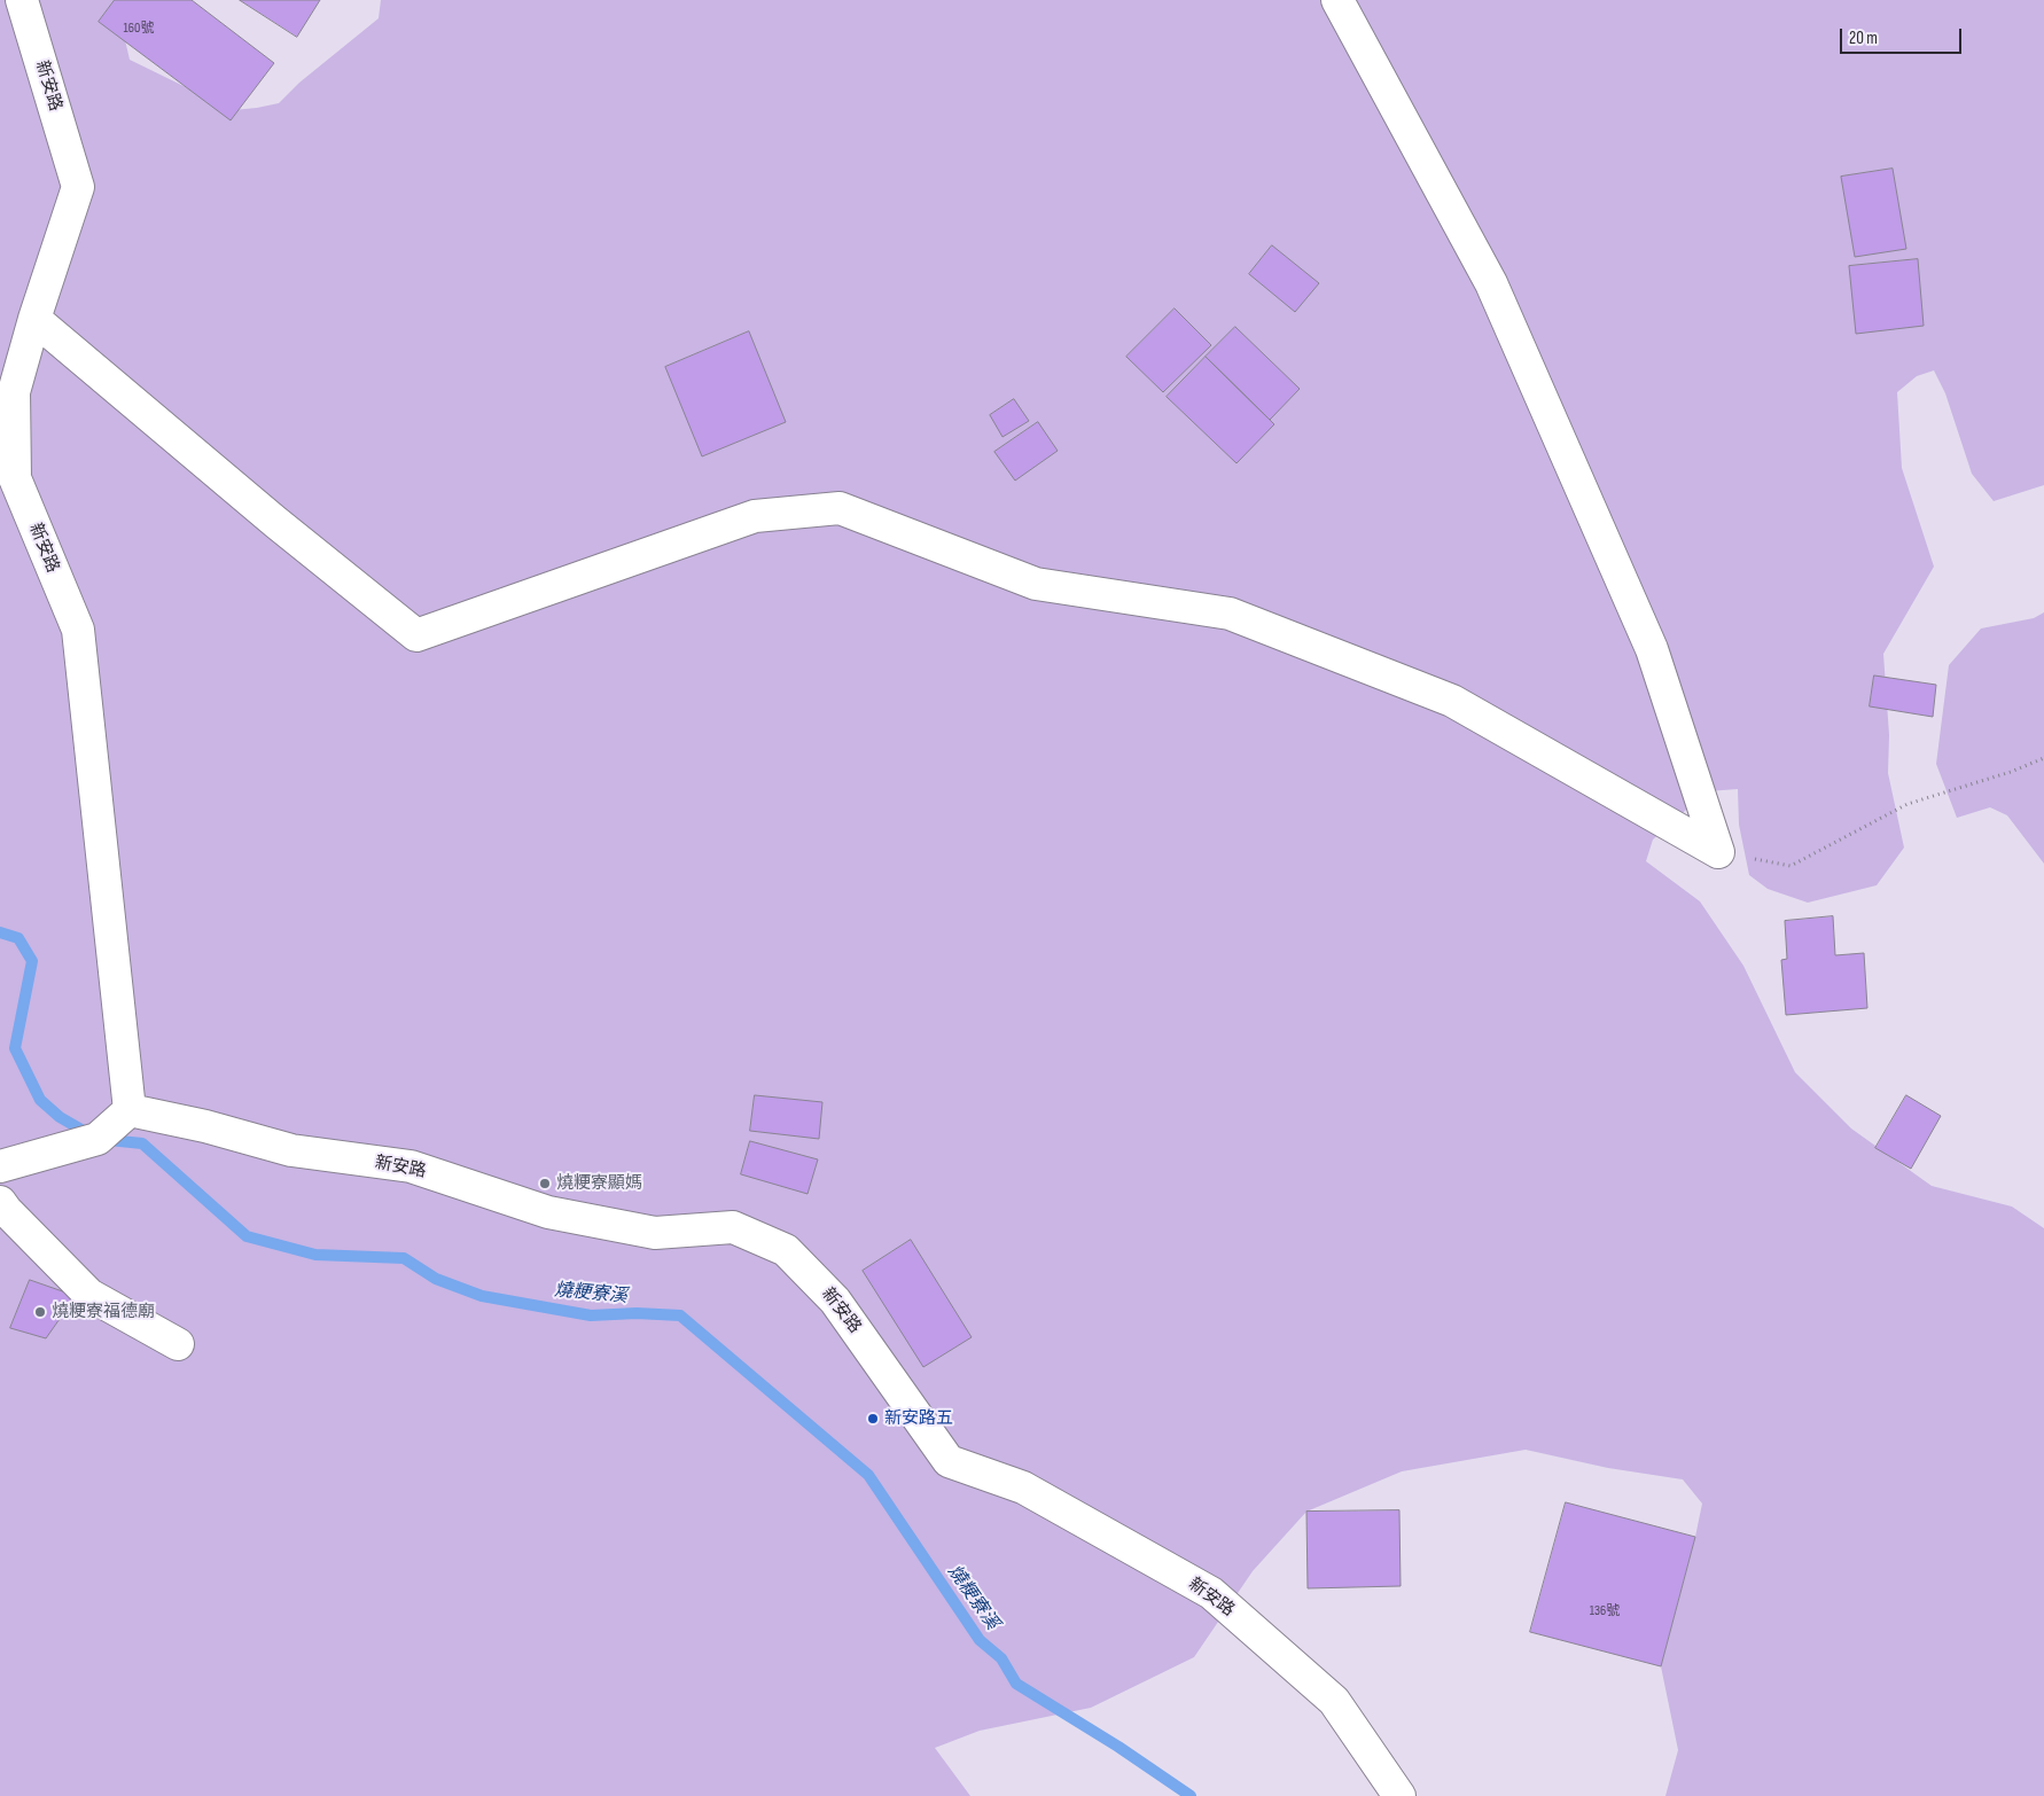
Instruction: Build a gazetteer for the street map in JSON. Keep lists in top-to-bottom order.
{
  "streets": {
    "street": ["新安路"]
  },
  "water": ["燒粳寮溪"],
  "places": ["燒粳寮顯媽", "燒粳寮福德廟", "新安路五"],
  "house_numbers": ["160號", "136號"],
  "scale_bar": "20 m"
}
